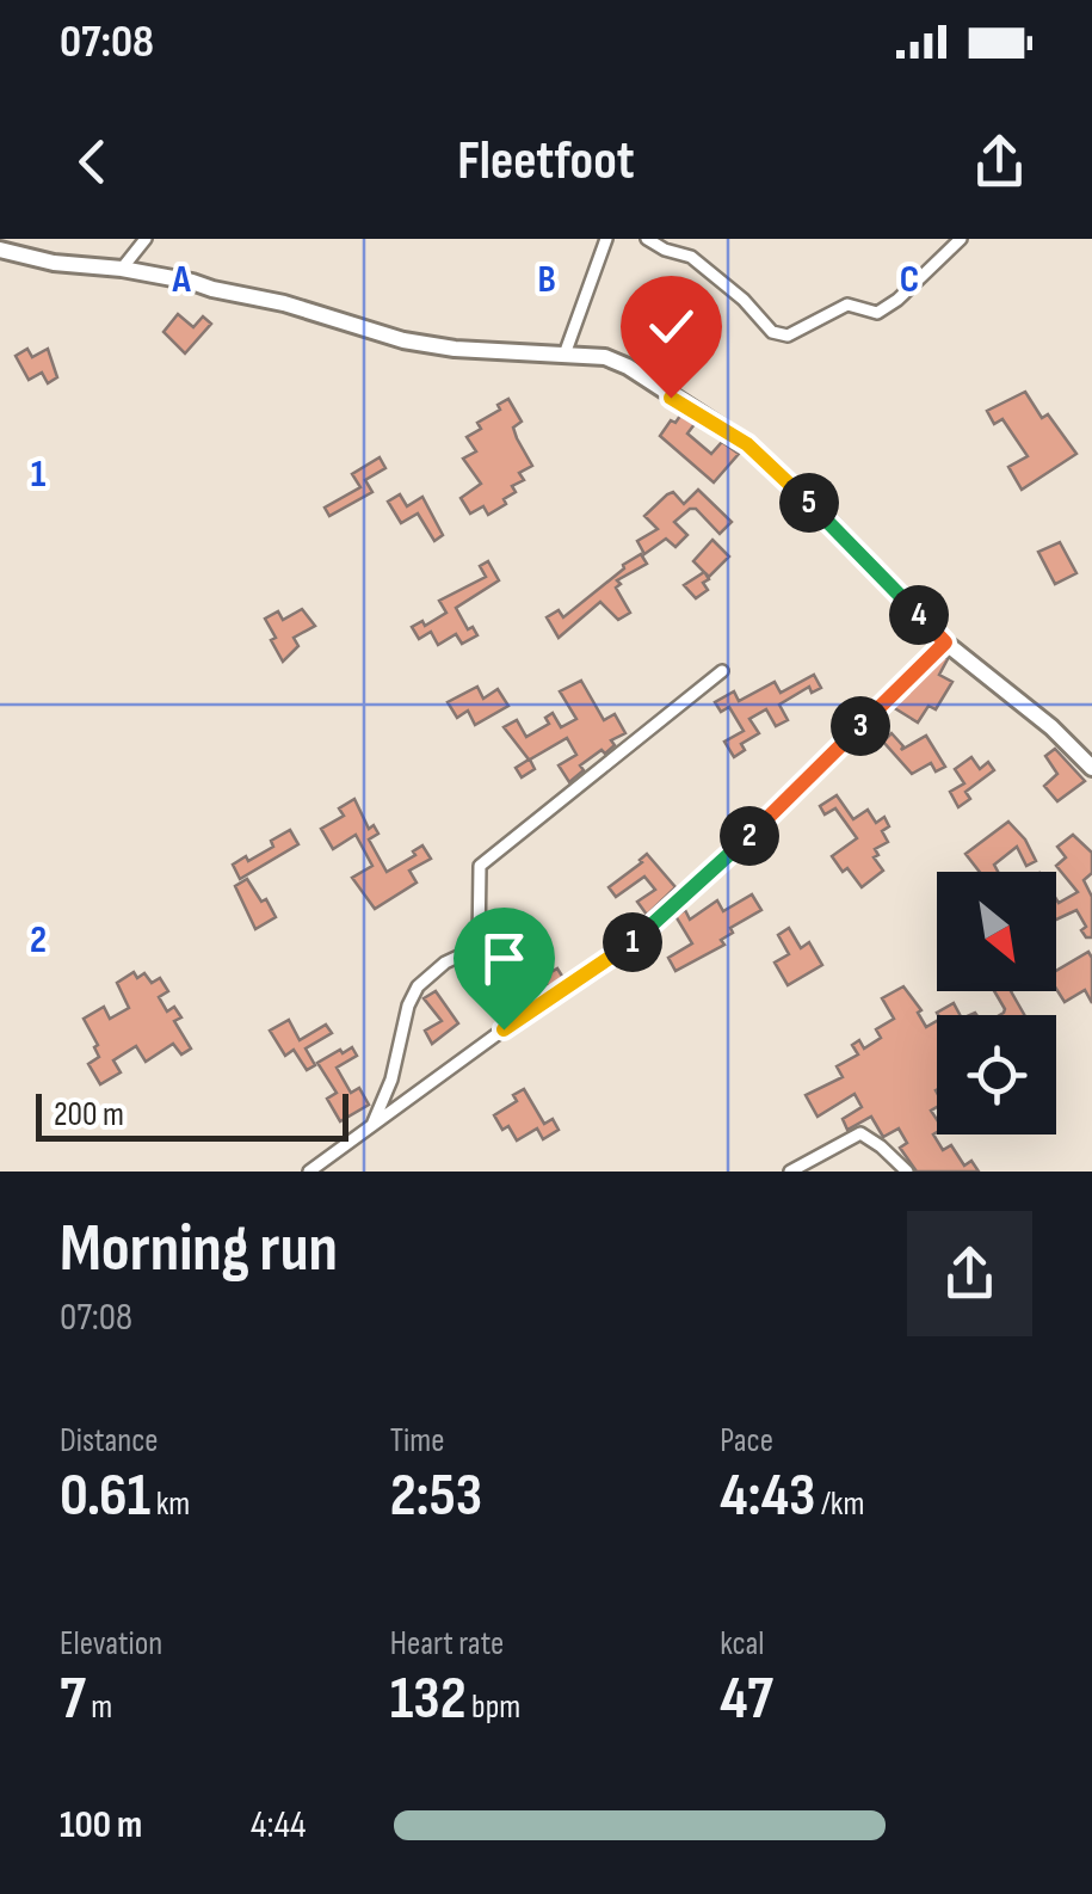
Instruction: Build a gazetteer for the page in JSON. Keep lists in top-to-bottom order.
{
  "scale_bar": "200 m",
  "north": "bottom right",
  "page": {
    "status": "07:08",
    "header": "Fleetfoot",
    "pins": [
      "5",
      "4",
      "3",
      "2",
      "1"
    ],
    "scale": "200 m",
    "heading": ["Morning run", "07:08"],
    "stats": [
      ["Distance", "0.61 km"],
      ["Time", "2:53"],
      ["Pace", "4:43 /km"],
      ["Elevation", "7 m"],
      ["Heart rate", "132 bpm"],
      ["kcal", "47"]
    ],
    "list": [
      {
        "name": "100 m",
        "note": "4:44"
      }
    ]
  },
  "grid": {
    "columns": ["A", "B", "C"],
    "rows": ["1", "2"]
  }
}
